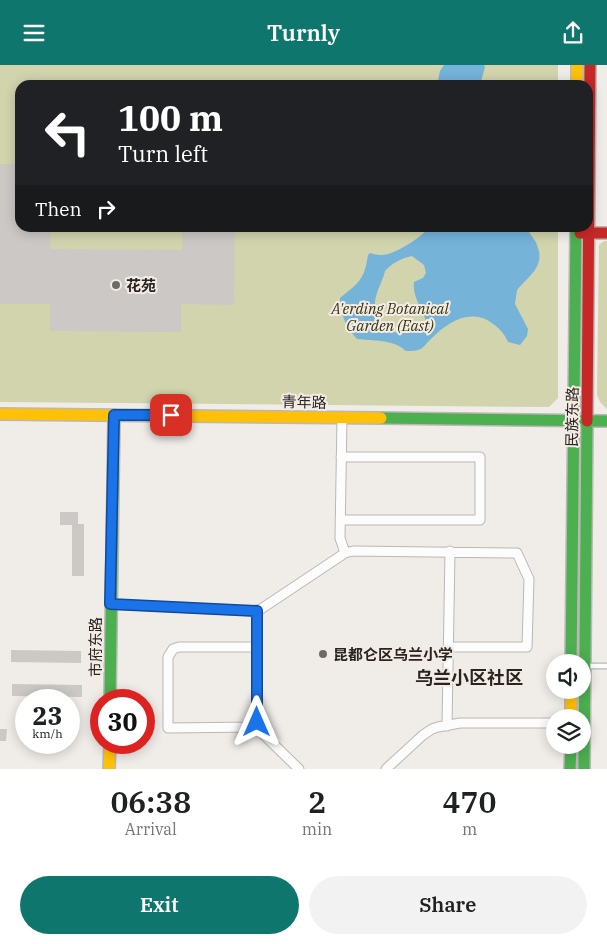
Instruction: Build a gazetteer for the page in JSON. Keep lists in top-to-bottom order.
{
  "streets": {
    "main road": ["青年路", "民族东路", "市府东路"]
  },
  "crossings": [
    ["青年路", "民族东路"],
    ["青年路", "市府东路"]
  ],
  "districts": ["乌兰小区社区"],
  "parks": ["A'erding Botanical Garden (East)"],
  "places": ["花苑", "昆都仑区乌兰小学"],
  "page": {
    "header": "Turnly",
    "turn": ["100 m", "Turn left"],
    "then": "Then",
    "speed": "23 km/h",
    "limit": "30",
    "eta": [
      "06:38",
      "Arrival",
      "2",
      "min",
      "470",
      "m"
    ],
    "buttons": ["Exit", "Share"]
  }
}
